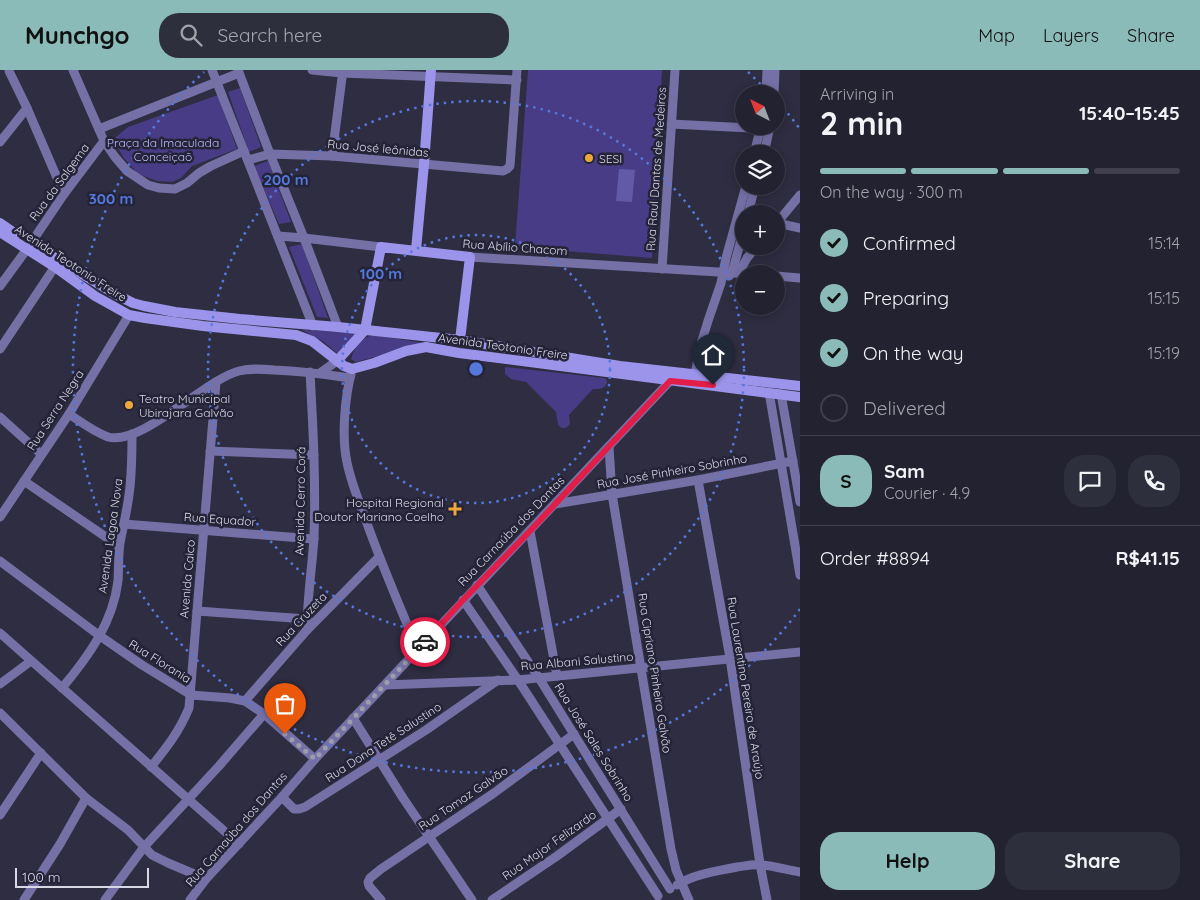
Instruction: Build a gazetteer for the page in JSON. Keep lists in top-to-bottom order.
{
  "streets": {
    "main road": ["Rua Abílio Chacom", "Avenida Teotonio Freire"],
    "street": [
      "Rua José leônidas",
      "Rua Raul Dantas de Medeiros",
      "Rua da Salgema",
      "Rua Serra Negra",
      "Rua José Pinheiro Sobrinho",
      "Avenida Cerro Corá",
      "Rua Equador",
      "Rua Carnaúba dos Dantas",
      "Avenida Lagoa Nova",
      "Avenida Caico",
      "Rua Cruzeta",
      "Rua Florania",
      "Rua Albani Salustino",
      "Rua Cipriano Pinheiro Galvão",
      "Rua Laurentino Pereira de Araújo",
      "Rua Dona Tetê Salustino",
      "Rua José Sales Sobrinho",
      "Rua Tomaz Galvão",
      "Rua Major Felizardo"
    ]
  },
  "crossings": [
    ["Rua José leônidas", "Rua da Salgema"],
    ["Rua Raul Dantas de Medeiros", "Rua Abílio Chacom"],
    ["Rua da Salgema", "Avenida Teotonio Freire"],
    ["Avenida Teotonio Freire", "Rua Serra Negra"],
    ["Avenida Teotonio Freire", "Rua Carnaúba dos Dantas"],
    ["Rua José Pinheiro Sobrinho", "Rua Carnaúba dos Dantas"],
    ["Rua José Pinheiro Sobrinho", "Rua Cipriano Pinheiro Galvão"],
    ["Rua José Pinheiro Sobrinho", "Rua Laurentino Pereira de Araújo"],
    ["Avenida Cerro Corá", "Rua Equador"],
    ["Avenida Cerro Corá", "Rua Cruzeta"],
    ["Rua Equador", "Avenida Lagoa Nova"],
    ["Rua Equador", "Avenida Caico"],
    ["Rua Carnaúba dos Dantas", "Rua Florania"],
    ["Rua Carnaúba dos Dantas", "Rua Albani Salustino"],
    ["Rua Carnaúba dos Dantas", "Rua Cipriano Pinheiro Galvão"],
    ["Rua Carnaúba dos Dantas", "Rua Dona Tetê Salustino"],
    ["Rua Carnaúba dos Dantas", "Rua José Sales Sobrinho"],
    ["Avenida Lagoa Nova", "Rua Florania"],
    ["Avenida Caico", "Rua Florania"],
    ["Rua Cruzeta", "Rua Florania"],
    ["Rua Albani Salustino", "Rua Cipriano Pinheiro Galvão"],
    ["Rua Albani Salustino", "Rua Laurentino Pereira de Araújo"],
    ["Rua Albani Salustino", "Rua Dona Tetê Salustino"],
    ["Rua Albani Salustino", "Rua José Sales Sobrinho"],
    ["Rua José Sales Sobrinho", "Rua Tomaz Galvão"],
    ["Rua José Sales Sobrinho", "Rua Major Felizardo"]
  ],
  "parks": ["Praça da Imaculada Conceiçaõ"],
  "places": {
    "other": ["SESI", "Teatro Municipal Ubirajara Galvão"],
    "health": ["Hospital Regional Doutor Mariano Coelho"]
  },
  "scale_bar": "100 m",
  "north": "top left",
  "page": {
    "header": "Munchgo",
    "search": "Search here",
    "nav": ["Map", "Layers", "Share"],
    "heading": ["2 min", "Arriving in", "15:40–15:45"],
    "panel": [
      "Sam",
      "Courier · 4.9",
      "Order #8894",
      "R$41.15"
    ],
    "map_buttons": ["+", "−"],
    "bar": "On the way · 300 m",
    "list": [
      ["Confirmed", "15:14"],
      ["Preparing", "15:15"],
      ["On the way", "15:19"],
      "Delivered"
    ],
    "round": "S",
    "buttons": ["Help", "Share"],
    "scale": "100 m"
  },
  "rings": ["200 m", "300 m", "100 m"]
}
